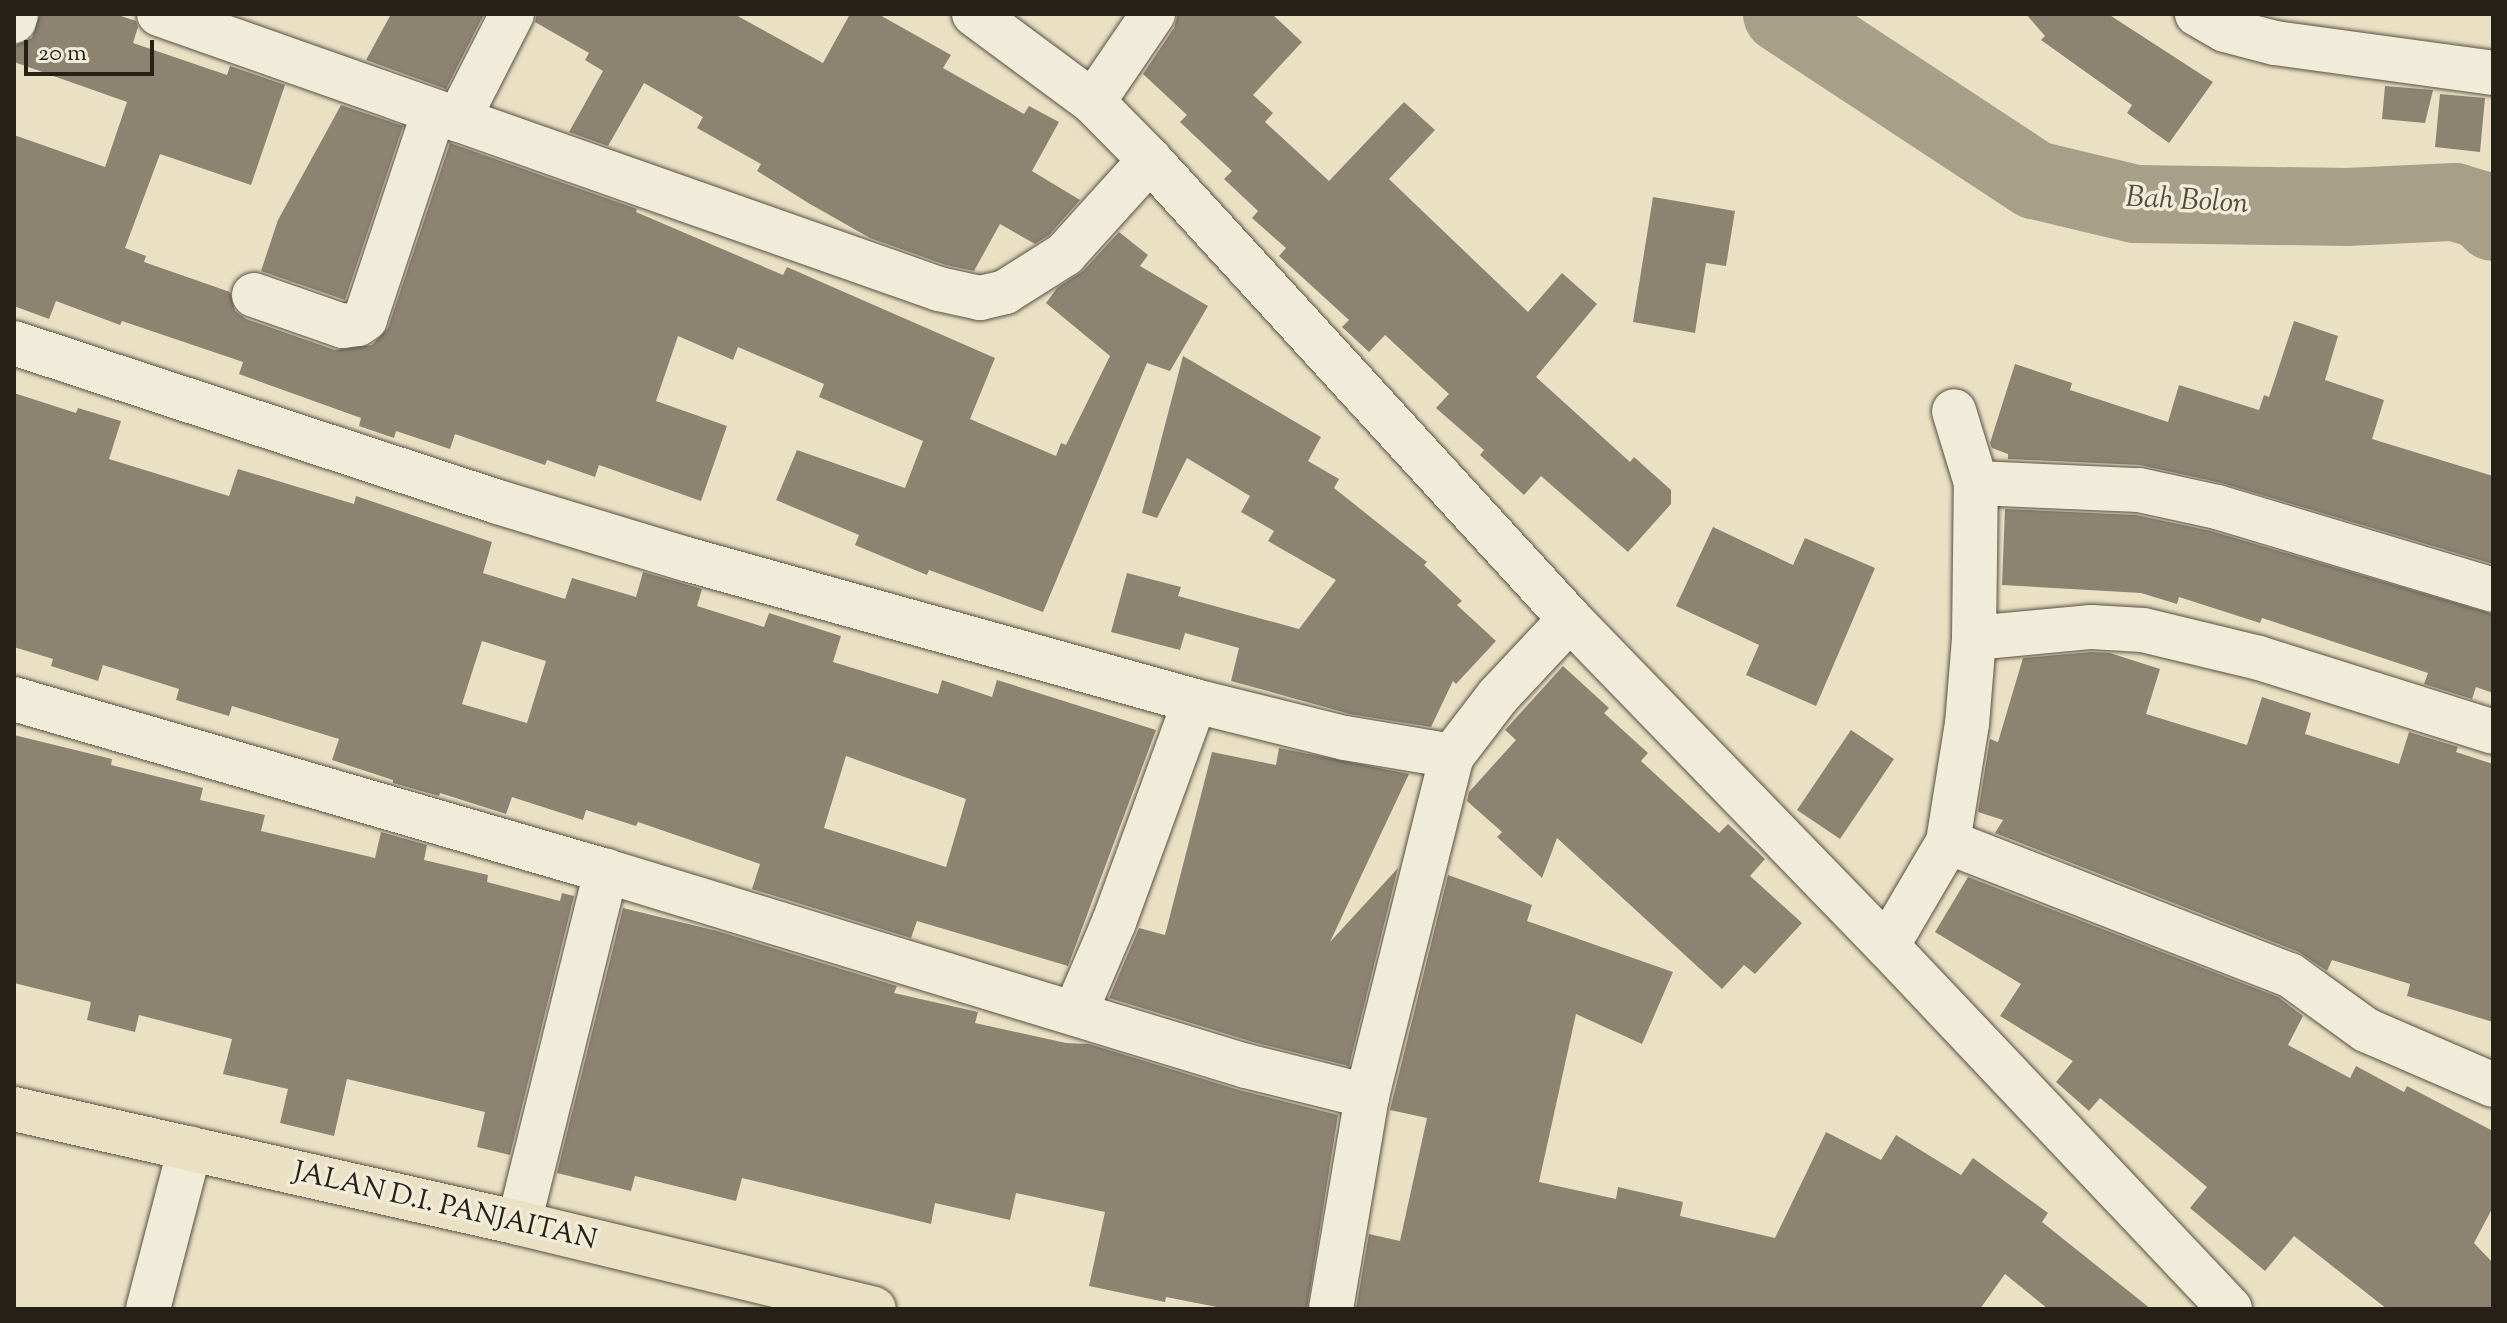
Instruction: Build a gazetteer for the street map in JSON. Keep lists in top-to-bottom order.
{
  "streets": {
    "main road": ["JALAN D.I. PANJAITAN"]
  },
  "water": ["Bah Bolon"],
  "scale_bar": "20 m"
}
